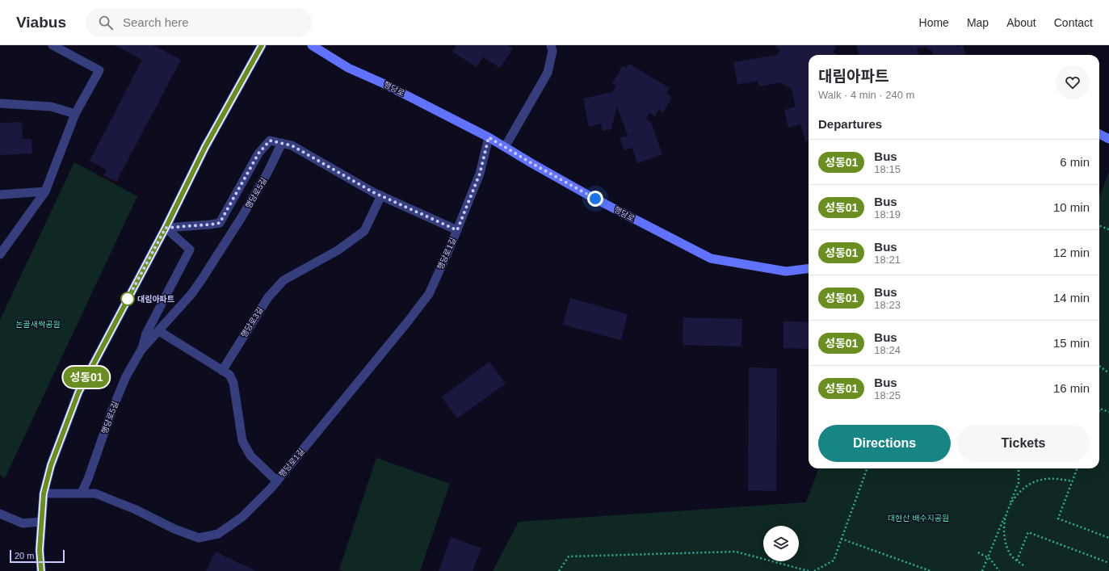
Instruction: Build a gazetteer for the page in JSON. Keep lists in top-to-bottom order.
{
  "streets": {
    "main road": ["행당로"],
    "street": ["행당로5길", "행당로1길", "행당로3길"]
  },
  "crossings": [
    ["행당로", "행당로1길"],
    ["행당로5길", "행당로1길"],
    ["행당로1길", "행당로3길"]
  ],
  "parks": ["논골새싹공원", "대현산 배수지공원"],
  "places": ["대림아파트"],
  "lines": ["bus line 성동01"],
  "scale_bar": "20 m",
  "page": {
    "header": "Viabus",
    "search": "Search here",
    "nav": [
      "Home",
      "Map",
      "About",
      "Contact"
    ],
    "on_map": "성동01",
    "heading": [
      ["대림아파트", "Walk · 4 min · 240 m"],
      "Departures"
    ],
    "list": [
      {
        "mark": "성동01",
        "name": "Bus",
        "note": "18:15",
        "value": "6 min"
      },
      {
        "mark": "성동01",
        "name": "Bus",
        "note": "18:19",
        "value": "10 min"
      },
      {
        "mark": "성동01",
        "name": "Bus",
        "note": "18:21",
        "value": "12 min"
      },
      {
        "mark": "성동01",
        "name": "Bus",
        "note": "18:23",
        "value": "14 min"
      },
      {
        "mark": "성동01",
        "name": "Bus",
        "note": "18:24",
        "value": "15 min"
      },
      {
        "mark": "성동01",
        "name": "Bus",
        "note": "18:25",
        "value": "16 min"
      }
    ],
    "buttons": ["Directions", "Tickets"],
    "scale": "20 m"
  }
}
